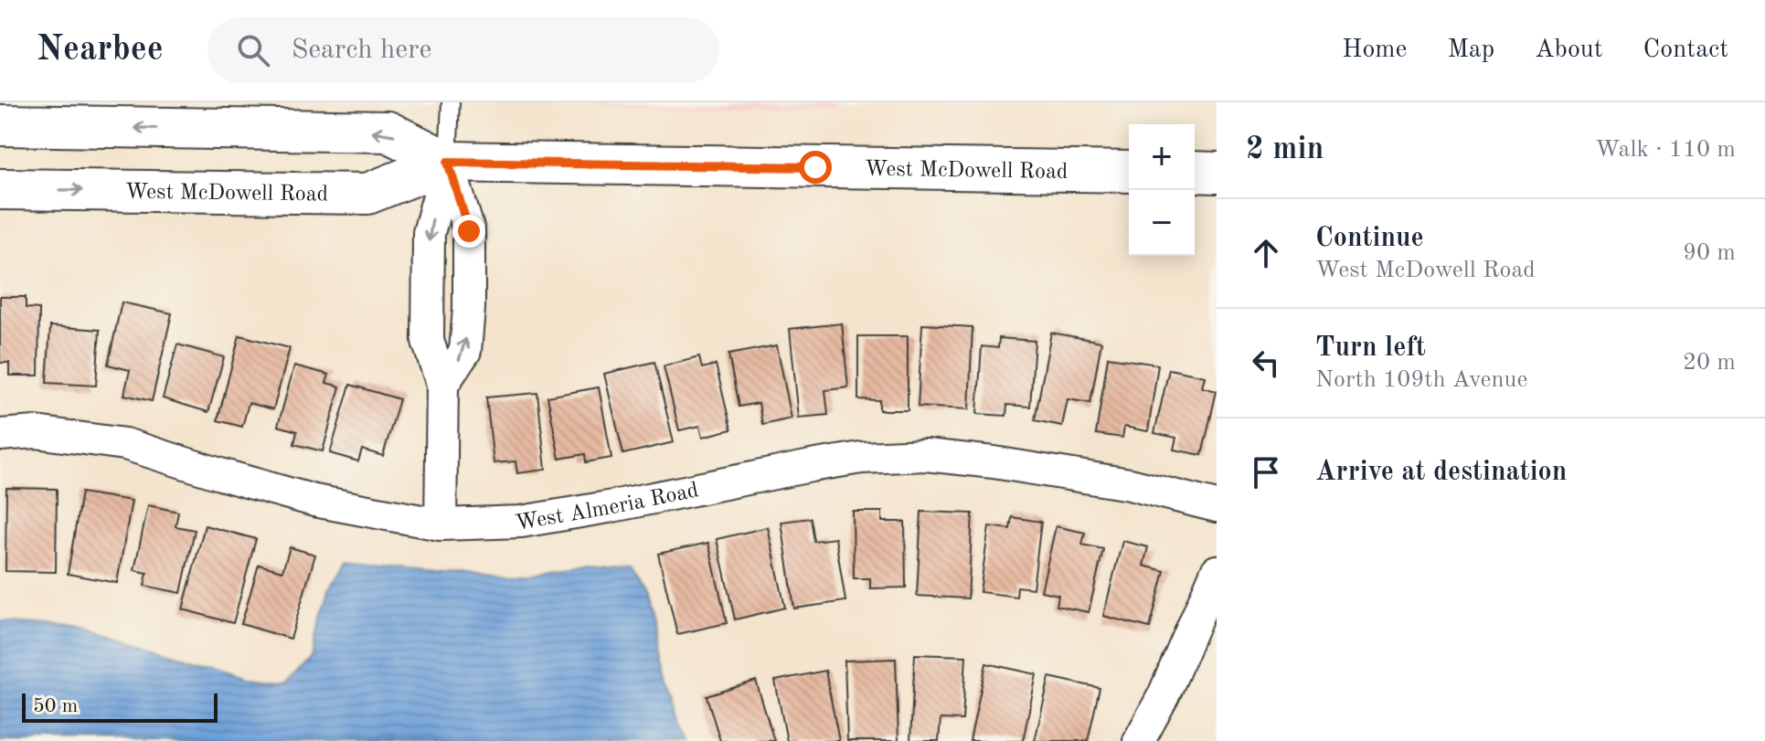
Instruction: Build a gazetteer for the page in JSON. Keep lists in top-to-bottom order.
{
  "streets": {
    "main road": ["West McDowell Road"],
    "street": ["West Almeria Road"]
  },
  "scale_bar": "50 m",
  "page": {
    "header": "Nearbee",
    "search": "Search here",
    "nav": [
      "Home",
      "Map",
      "About",
      "Contact"
    ],
    "heading": ["2 min", "Walk · 110 m"],
    "map_buttons": ["+", "−"],
    "list": [
      ["Continue", "West McDowell Road", "90 m"],
      ["Turn left", "North 109th Avenue", "20 m"],
      "Arrive at destination"
    ],
    "scale": "50 m"
  }
}
